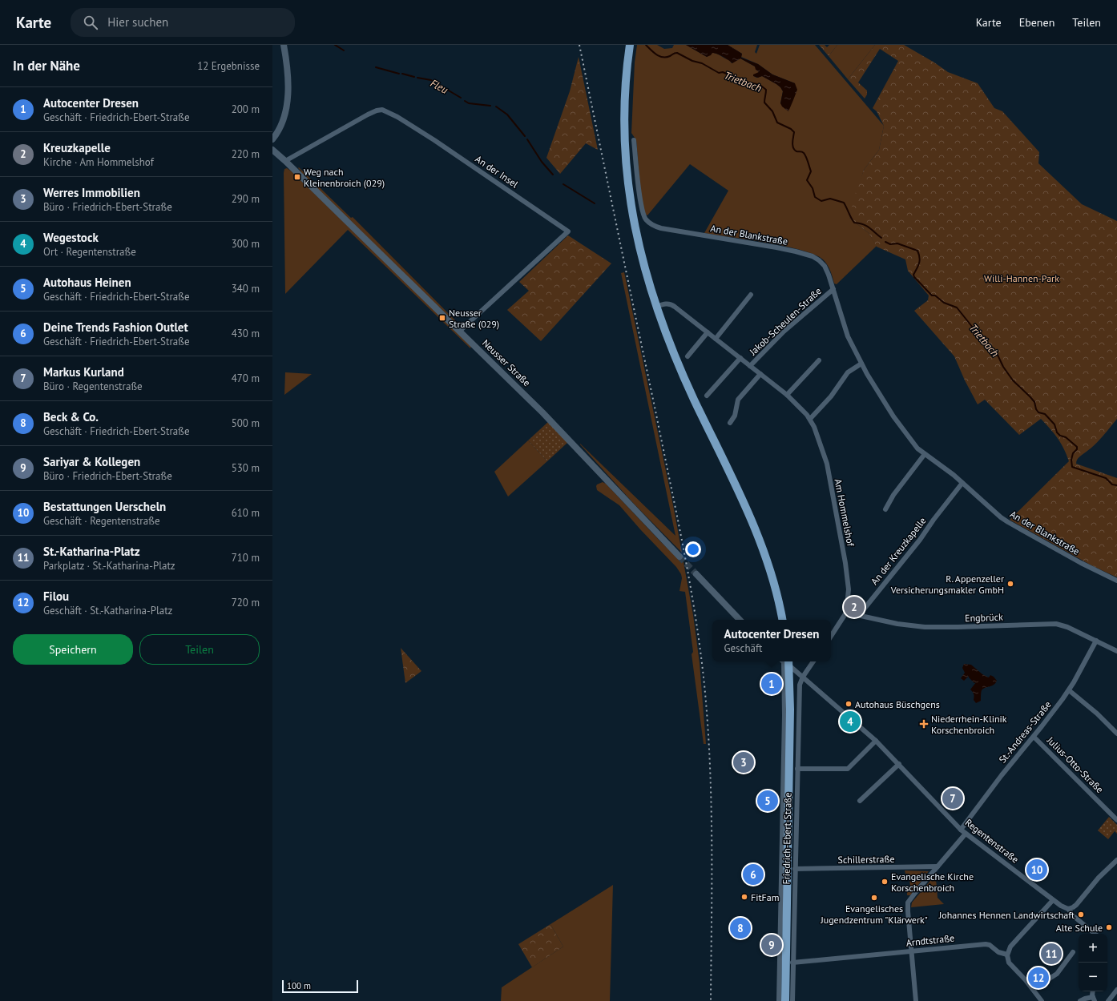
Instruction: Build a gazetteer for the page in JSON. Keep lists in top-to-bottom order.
{
  "streets": {
    "street": [
      "An der Insel",
      "An der Blankstraße",
      "Jakob-Scheulen-Straße",
      "Neusser Straße",
      "Am Hommelshof",
      "An der Kreuzkapelle",
      "Engbrück",
      "St.-Andreas-Straße",
      "Julius-Otto-Straße",
      "Friedrich-Ebert-Straße",
      "Regentenstraße",
      "Schillerstraße",
      "Arndtstraße"
    ]
  },
  "crossings": [
    ["An der Insel", "Neusser Straße"],
    ["An der Blankstraße", "Jakob-Scheulen-Straße"],
    ["An der Blankstraße", "An der Kreuzkapelle"],
    ["Jakob-Scheulen-Straße", "Am Hommelshof"],
    ["Am Hommelshof", "Engbrück"],
    ["An der Kreuzkapelle", "Engbrück"],
    ["Engbrück", "St.-Andreas-Straße"],
    ["St.-Andreas-Straße", "Julius-Otto-Straße"],
    ["St.-Andreas-Straße", "Regentenstraße"],
    ["St.-Andreas-Straße", "Schillerstraße"],
    ["St.-Andreas-Straße", "Arndtstraße"],
    ["Friedrich-Ebert-Straße", "Regentenstraße"],
    ["Friedrich-Ebert-Straße", "Schillerstraße"],
    ["Friedrich-Ebert-Straße", "Arndtstraße"]
  ],
  "water": ["Trietbach", "Fleu"],
  "parks": ["Willi-Hannen-Park"],
  "places": {
    "transit": ["Weg nach Kleinenbroich (029)", "Neusser Straße (029)"],
    "other": [
      "R. Appenzeller Versicherungsmakler GmbH",
      "Autohaus Büschgens",
      "Evangelische Kirche Korschenbroich",
      "FitFam",
      "Evangelisches Jugendzentrum \"Klärwerk\"",
      "Johannes Hennen Landwirtschaft",
      "Alte Schule"
    ],
    "health": ["Niederrhein-Klinik Korschenbroich"]
  },
  "scale_bar": "100 m",
  "page": {
    "header": "Karte",
    "search": "Hier suchen",
    "nav": ["Karte", "Ebenen", "Teilen"],
    "heading": ["In der Nähe", "12 Ergebnisse"],
    "list": [
      {
        "mark": "1",
        "name": "Autocenter Dresen",
        "note": "Geschäft · Friedrich-Ebert-Straße",
        "value": "200 m"
      },
      {
        "mark": "2",
        "name": "Kreuzkapelle",
        "note": "Kirche · Am Hommelshof",
        "value": "220 m"
      },
      {
        "mark": "3",
        "name": "Werres Immobilien",
        "note": "Büro · Friedrich-Ebert-Straße",
        "value": "290 m"
      },
      {
        "mark": "4",
        "name": "Wegestock",
        "note": "Ort · Regentenstraße",
        "value": "300 m"
      },
      {
        "mark": "5",
        "name": "Autohaus Heinen",
        "note": "Geschäft · Friedrich-Ebert-Straße",
        "value": "340 m"
      },
      {
        "mark": "6",
        "name": "Deine Trends Fashion Outlet",
        "note": "Geschäft · Friedrich-Ebert-Straße",
        "value": "430 m"
      },
      {
        "mark": "7",
        "name": "Markus Kurland",
        "note": "Büro · Regentenstraße",
        "value": "470 m"
      },
      {
        "mark": "8",
        "name": "Beck & Co.",
        "note": "Geschäft · Friedrich-Ebert-Straße",
        "value": "500 m"
      },
      {
        "mark": "9",
        "name": "Sariyar & Kollegen",
        "note": "Büro · Friedrich-Ebert-Straße",
        "value": "530 m"
      },
      {
        "mark": "10",
        "name": "Bestattungen Uerscheln",
        "note": "Geschäft · Regentenstraße",
        "value": "610 m"
      },
      {
        "mark": "11",
        "name": "St.-Katharina-Platz",
        "note": "Parkplatz · St.-Katharina-Platz",
        "value": "710 m"
      },
      {
        "mark": "12",
        "name": "Filou",
        "note": "Geschäft · St.-Katharina-Platz",
        "value": "720 m"
      }
    ],
    "pins": [
      "2",
      "1",
      "4",
      "3",
      "7",
      "5",
      "10",
      "6",
      "8",
      "9",
      "11",
      "12"
    ],
    "popup": ["Autocenter Dresen", "Geschäft"],
    "buttons": ["Speichern", "Teilen"],
    "map_buttons": ["+", "−"],
    "scale": "100 m"
  }
}
